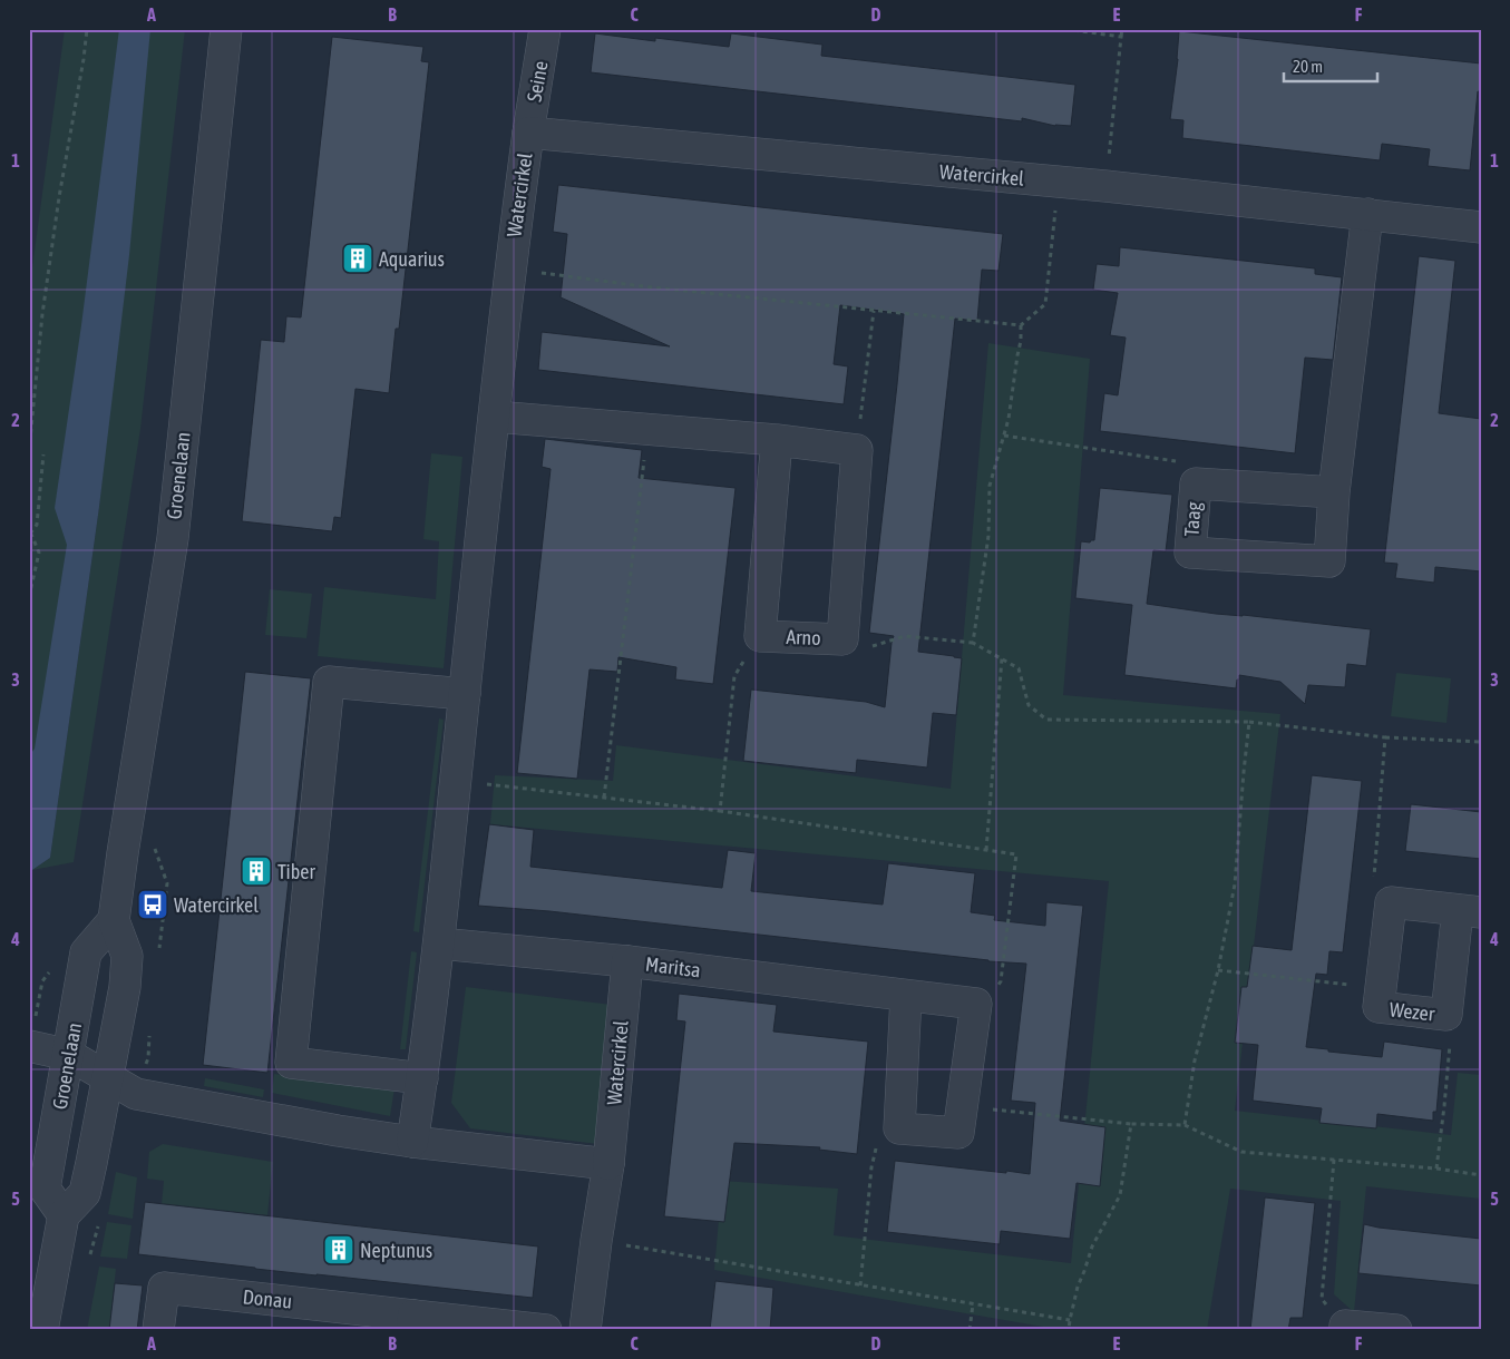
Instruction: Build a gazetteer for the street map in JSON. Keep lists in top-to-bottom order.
{
  "streets": {
    "street": [
      "Seine",
      "Watercirkel",
      "Groenelaan",
      "Taag",
      "Arno",
      "Maritsa",
      "Wezer",
      "Donau"
    ]
  },
  "crossings": [
    ["Seine", "Watercirkel"],
    ["Watercirkel", "Taag"],
    ["Watercirkel", "Maritsa"]
  ],
  "places": {
    "building": ["Aquarius", "Tiber", "Neptunus"],
    "bus stop": ["Watercirkel"]
  },
  "scale_bar": "20 m",
  "grid": {
    "columns": [
      "A",
      "B",
      "C",
      "D",
      "E",
      "F"
    ],
    "rows": [
      "1",
      "2",
      "3",
      "4",
      "5"
    ]
  }
}
